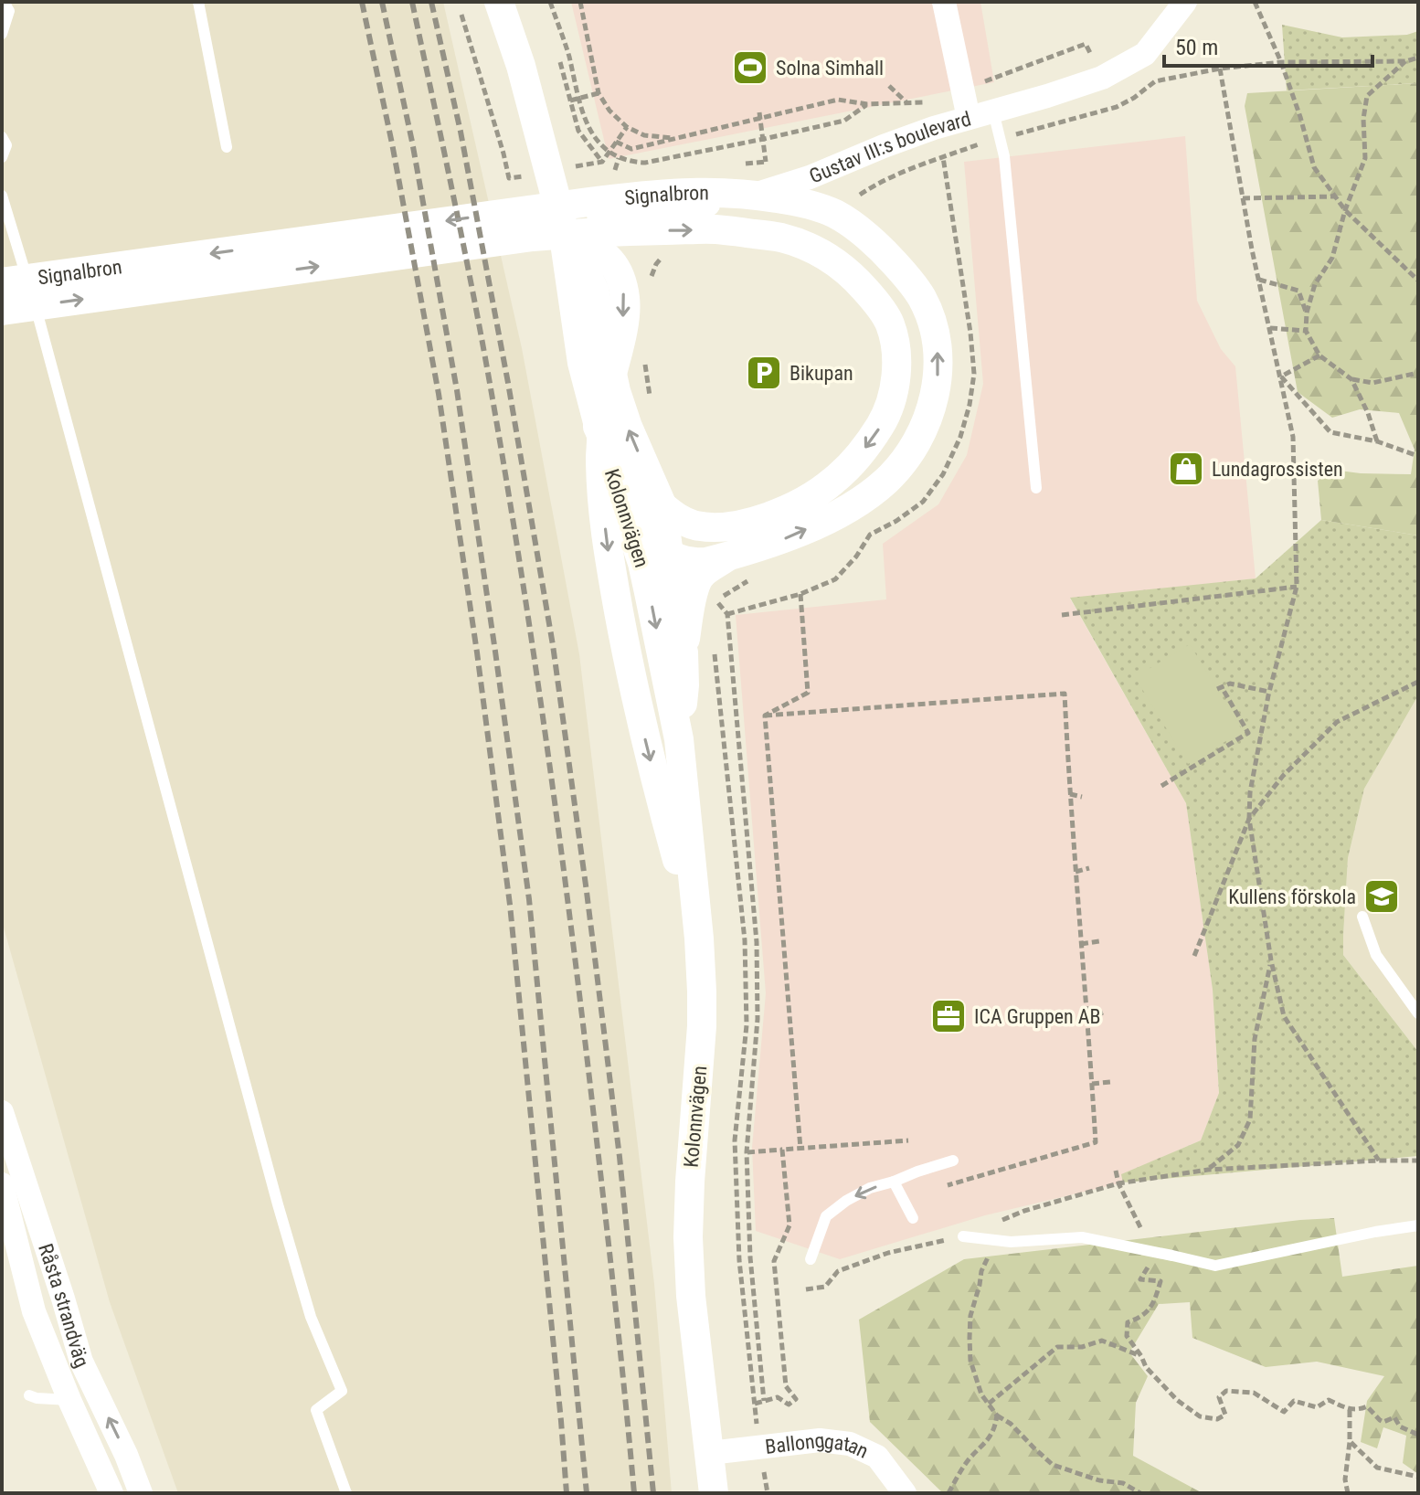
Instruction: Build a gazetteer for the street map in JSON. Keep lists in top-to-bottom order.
{
  "streets": {
    "street": [
      "Gustav III:s boulevard",
      "Signalbron",
      "Kolonnvägen",
      "Råsta strandväg",
      "Ballonggatan"
    ]
  },
  "crossings": [
    ["Gustav III:s boulevard", "Signalbron"],
    ["Gustav III:s boulevard", "Kolonnvägen"],
    ["Signalbron", "Kolonnvägen"],
    ["Kolonnvägen", "Ballonggatan"]
  ],
  "places": {
    "sports": ["Solna Simhall"],
    "parking": ["Bikupan"],
    "shop": ["Lundagrossisten"],
    "school or university": ["Kullens förskola"],
    "office": ["ICA Gruppen AB"]
  },
  "scale_bar": "50 m"
}
